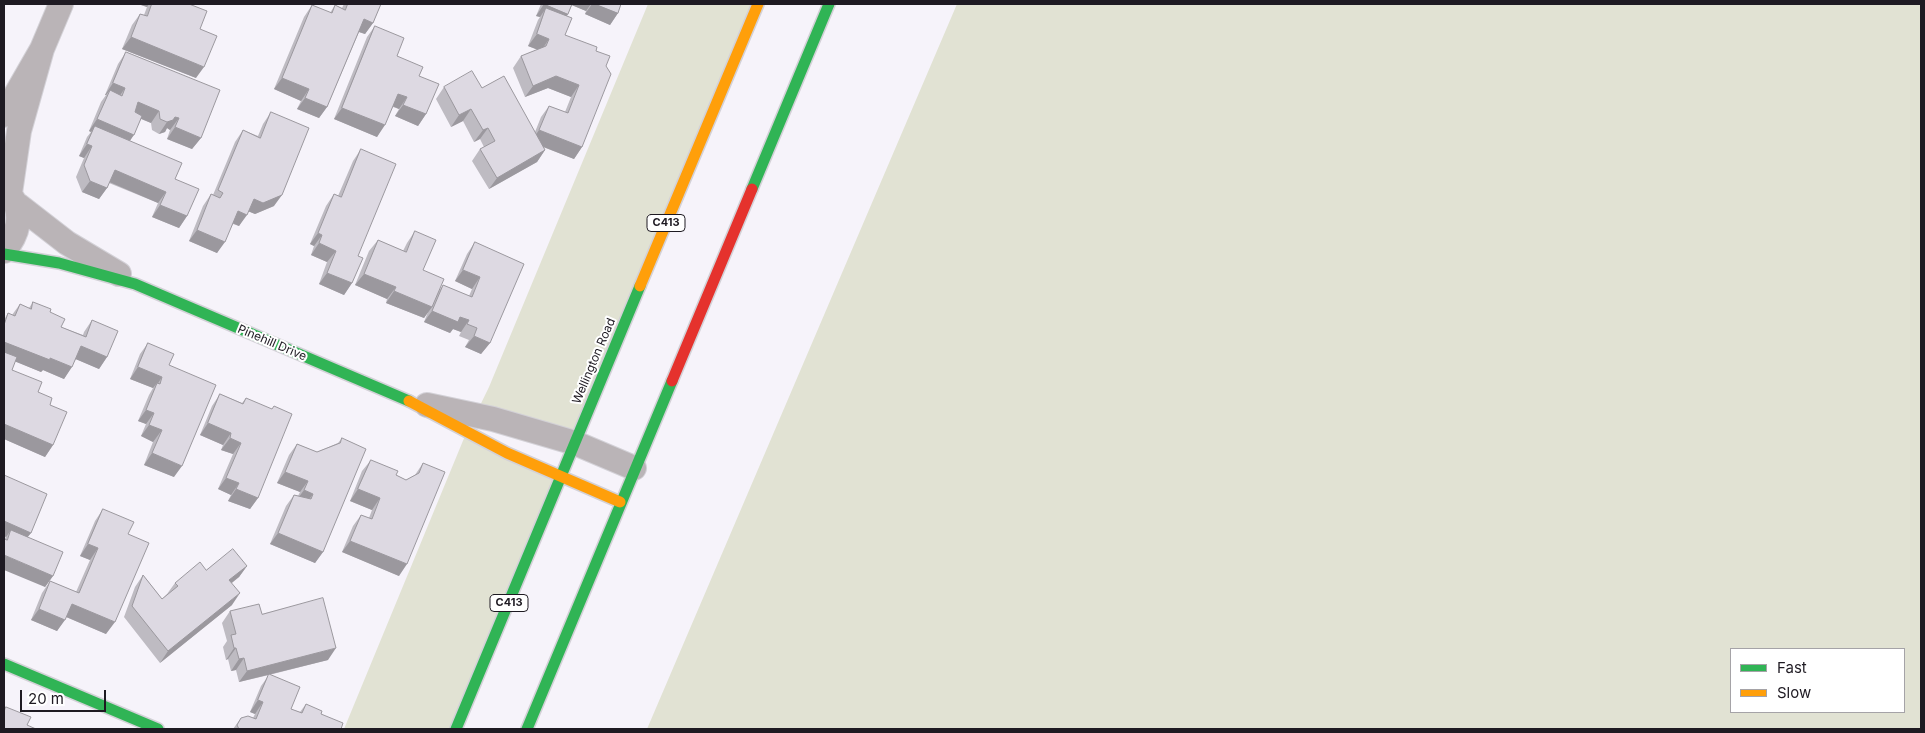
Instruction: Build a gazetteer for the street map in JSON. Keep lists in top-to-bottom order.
{
  "streets": {
    "main road": ["C413", "Pinehill Drive", "Wellington Road"]
  },
  "crossings": [
    ["Pinehill Drive", "Wellington Road"]
  ],
  "legend": ["Fast", "Slow"],
  "scale_bar": "20 m"
}
